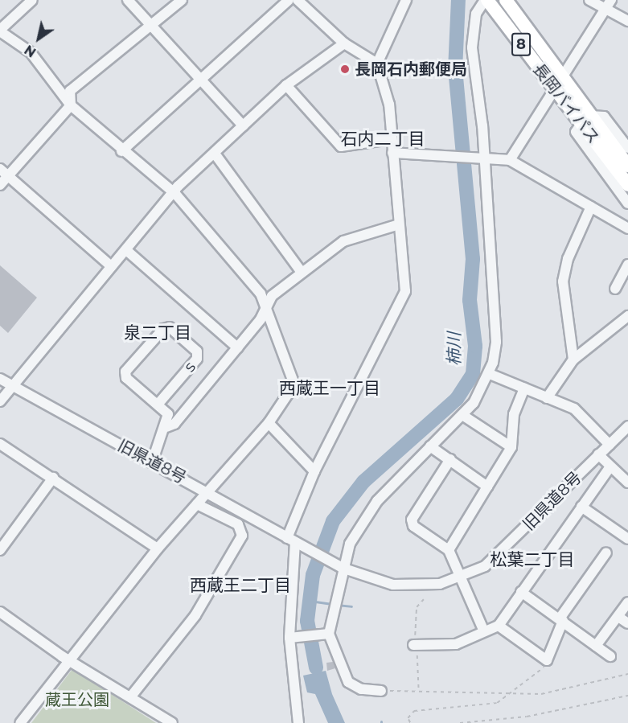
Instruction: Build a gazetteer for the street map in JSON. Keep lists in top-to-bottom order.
{
  "streets": {
    "highway": ["8", "長岡バイパス"],
    "street": ["s", "旧県道8号"]
  },
  "districts": [
    "石内二丁目",
    "泉二丁目",
    "西蔵王一丁目",
    "松葉二丁目",
    "西蔵王二丁目"
  ],
  "water": ["柿川"],
  "parks": ["蔵王公園"],
  "places": ["長岡石内郵便局"],
  "north": "bottom left"
}
